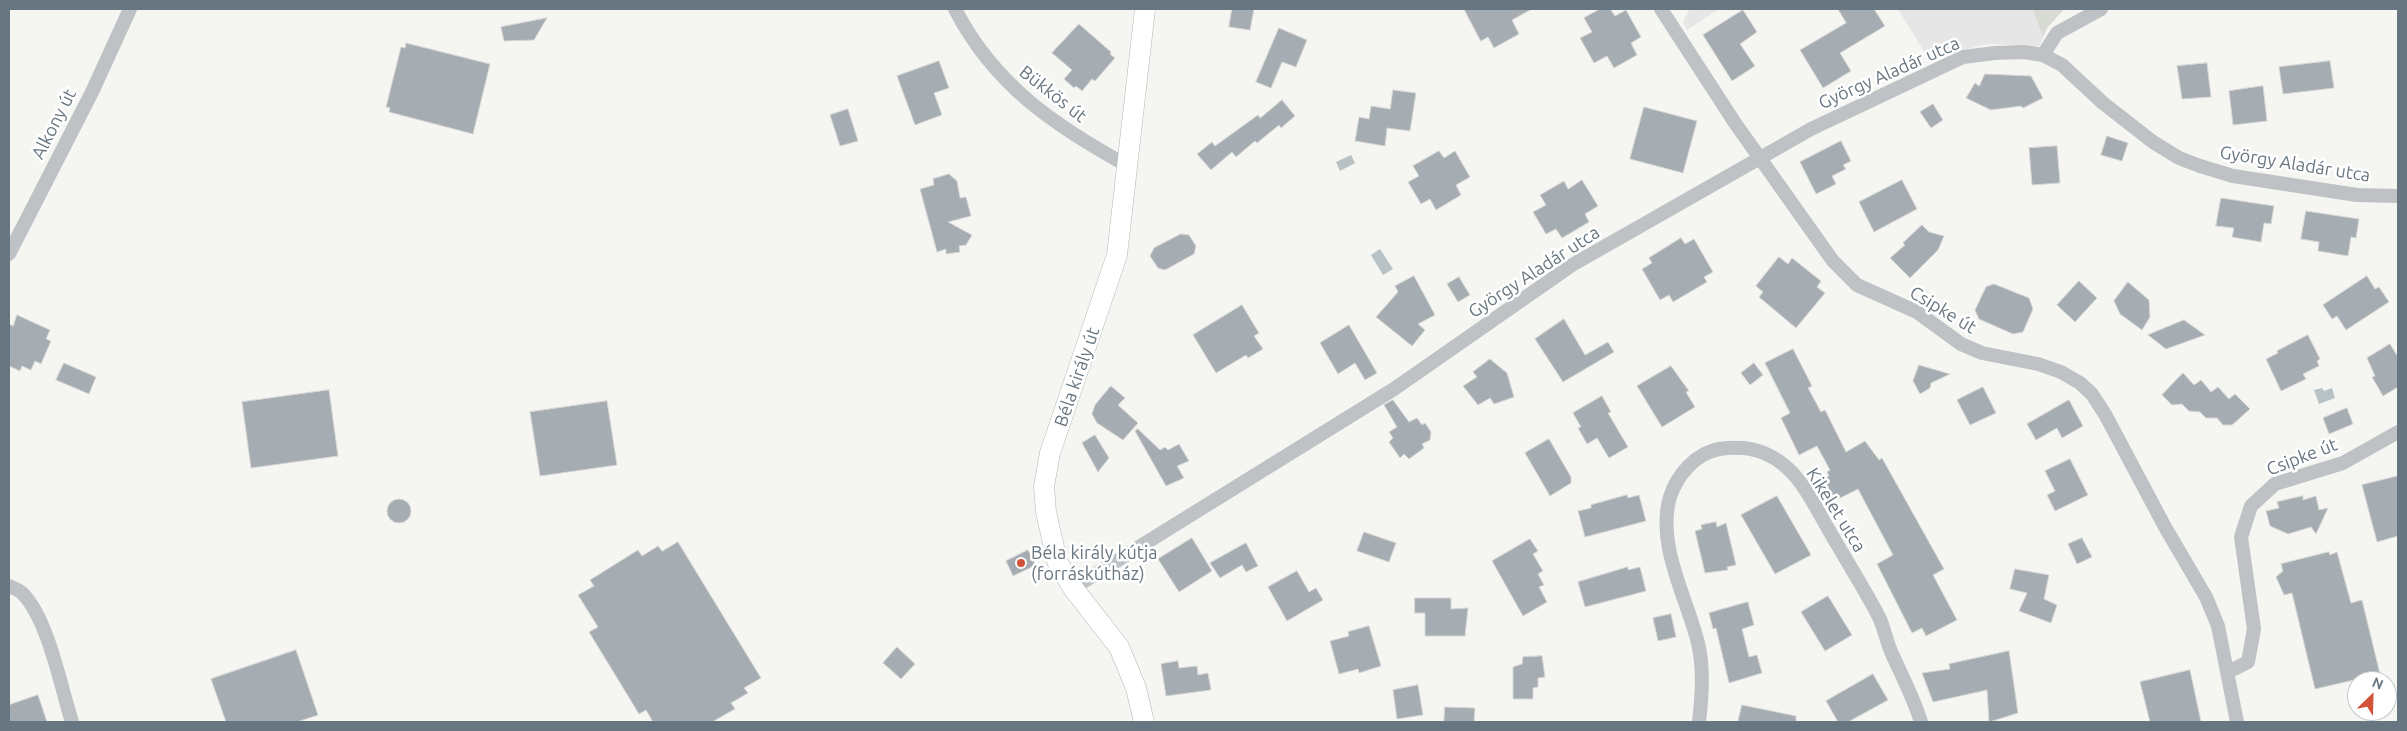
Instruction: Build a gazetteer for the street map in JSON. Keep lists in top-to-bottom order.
{
  "streets": {
    "street": [
      "György Aladár utca",
      "Bükkös út",
      "Alkony út",
      "Csipke út",
      "Béla király út",
      "Kikelet utca"
    ]
  },
  "crossings": [
    ["György Aladár utca", "Csipke út"],
    ["György Aladár utca", "Béla király út"],
    ["Bükkös út", "Béla király út"]
  ],
  "places": ["Béla király kútja (forráskútház)"],
  "north": "top right"
}
